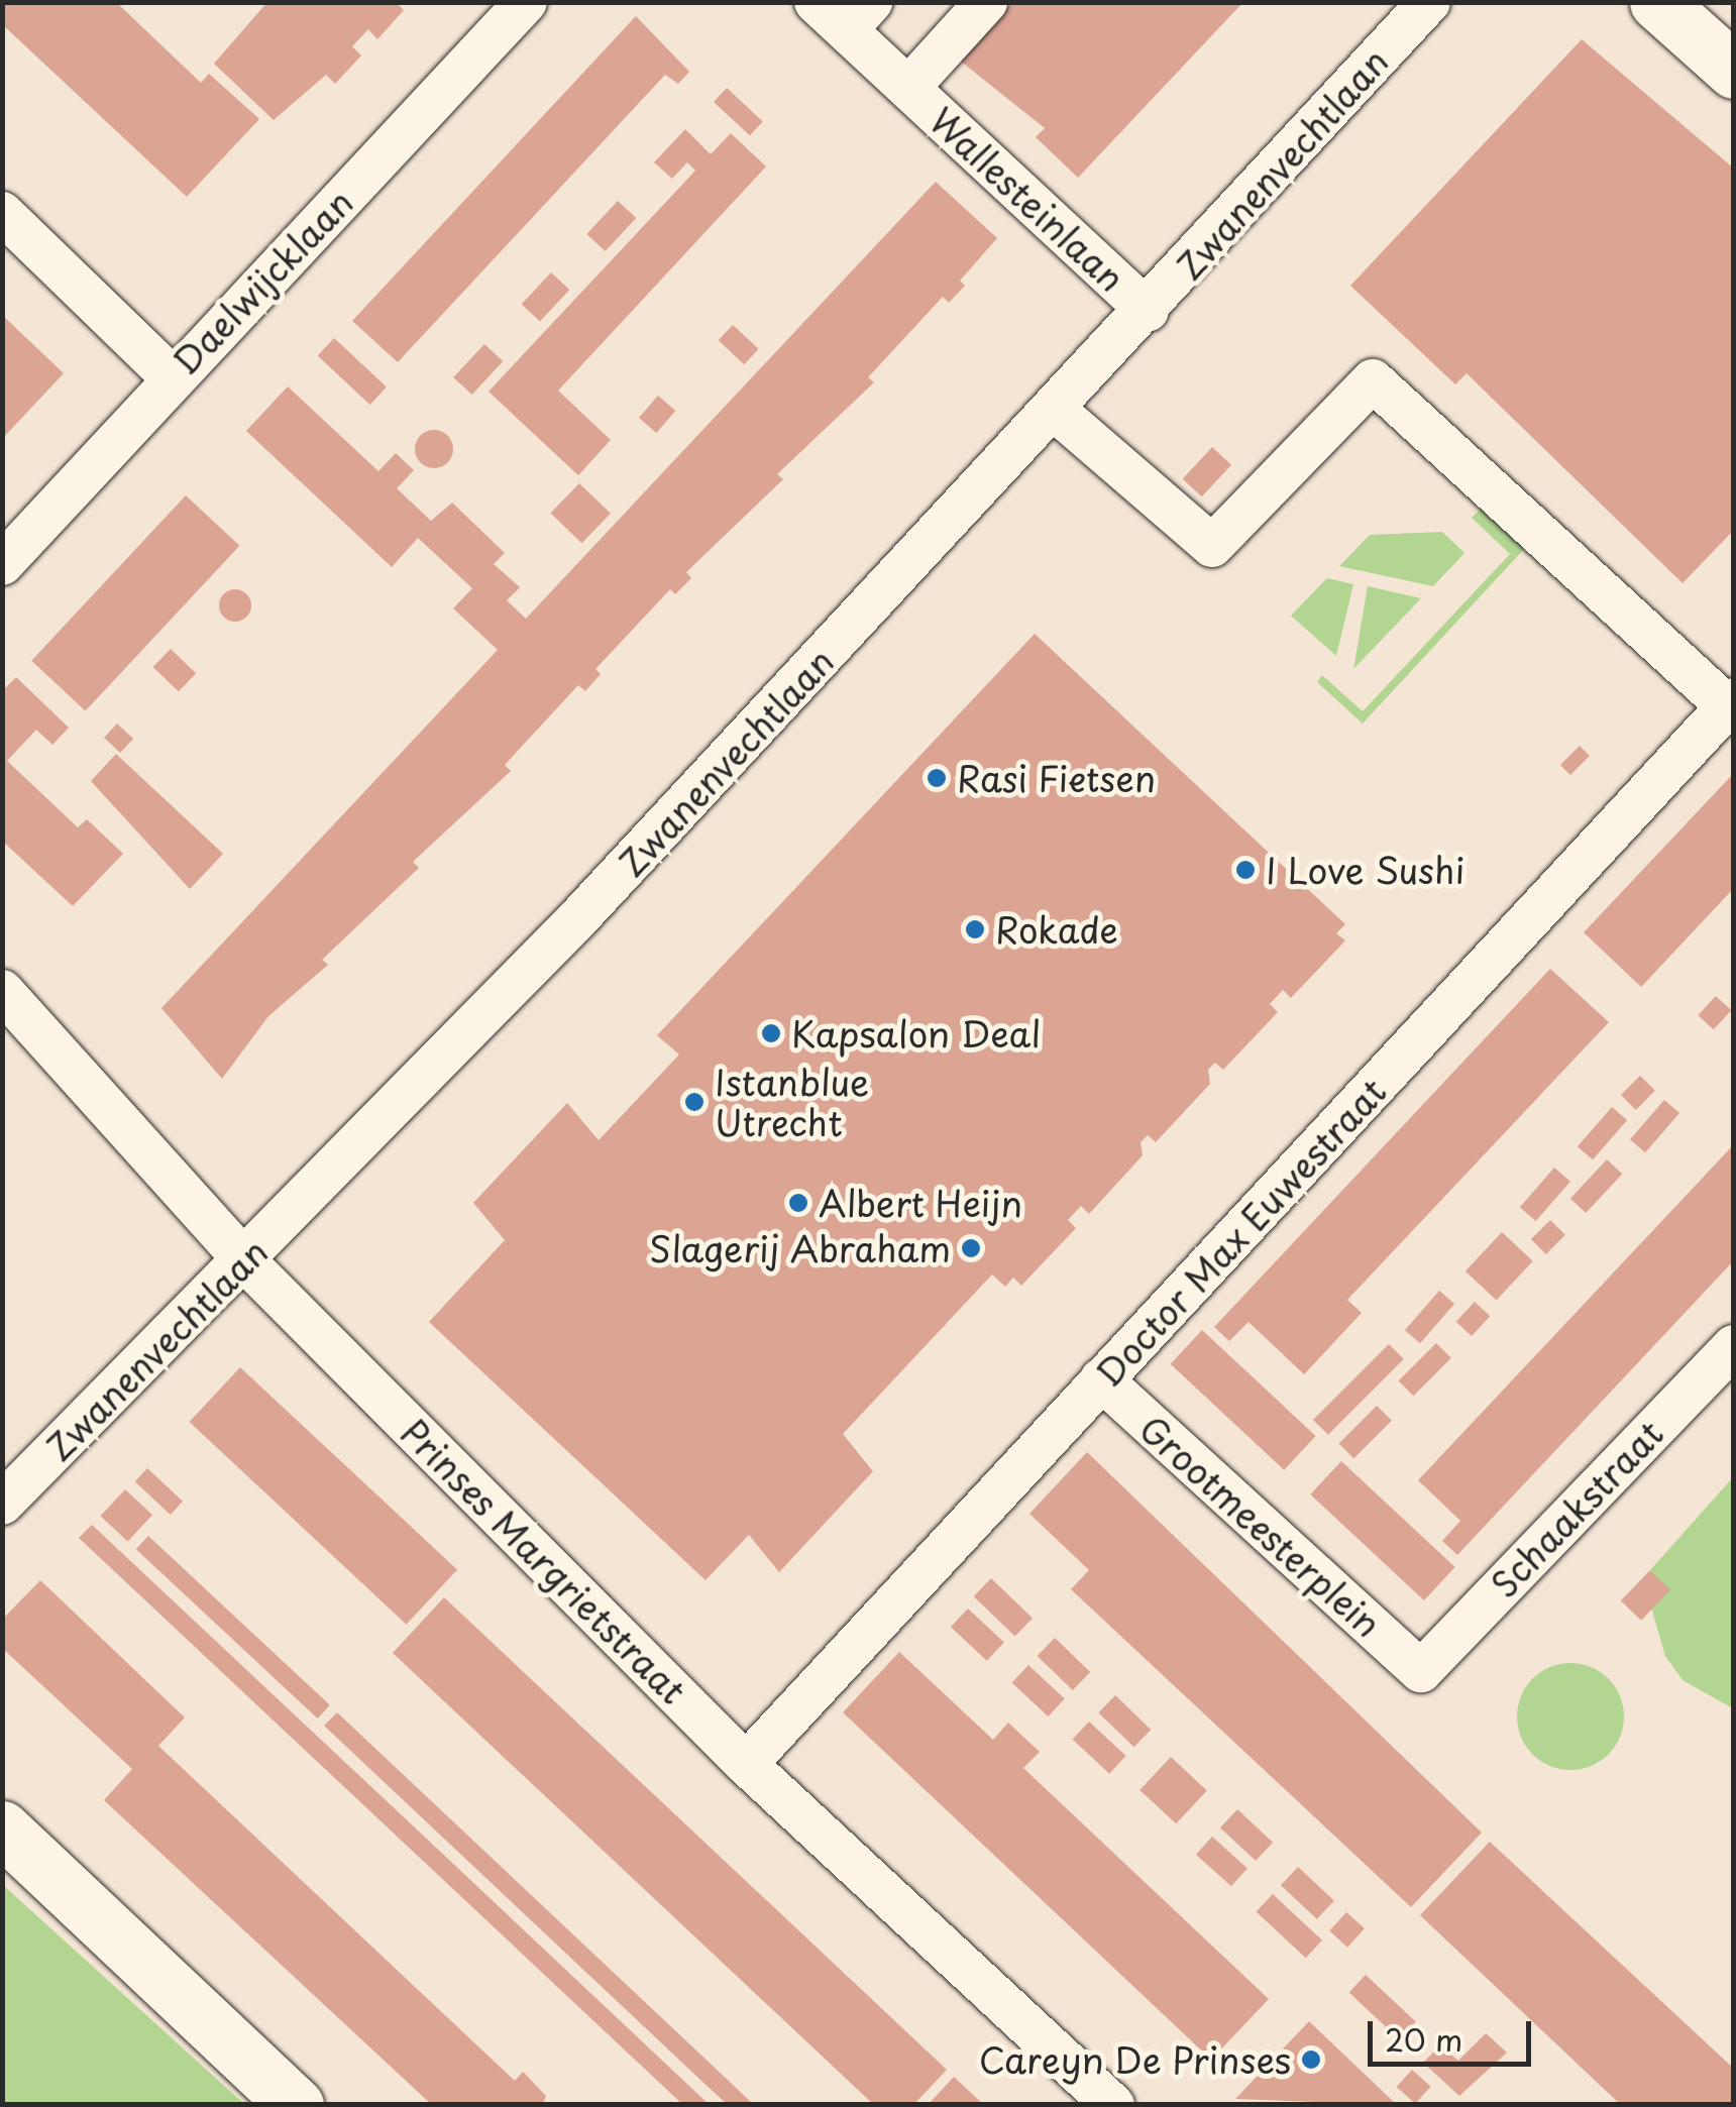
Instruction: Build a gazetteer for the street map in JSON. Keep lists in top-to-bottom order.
{
  "streets": {
    "street": [
      "Zwanenvechtlaan",
      "Wallesteinlaan",
      "Daelwijcklaan",
      "Doctor Max Euwestraat",
      "Schaakstraat",
      "Grootmeesterplein",
      "Prinses Margrietstraat"
    ]
  },
  "crossings": [
    ["Zwanenvechtlaan", "Wallesteinlaan"],
    ["Zwanenvechtlaan", "Prinses Margrietstraat"],
    ["Doctor Max Euwestraat", "Grootmeesterplein"],
    ["Doctor Max Euwestraat", "Prinses Margrietstraat"],
    ["Schaakstraat", "Grootmeesterplein"]
  ],
  "places": [
    "Rasi Fietsen",
    "I Love Sushi",
    "Rokade",
    "Kapsalon Deal",
    "Istanblue Utrecht",
    "Albert Heijn",
    "Slagerij Abraham",
    "Careyn De Prinses"
  ],
  "scale_bar": "20 m"
}
